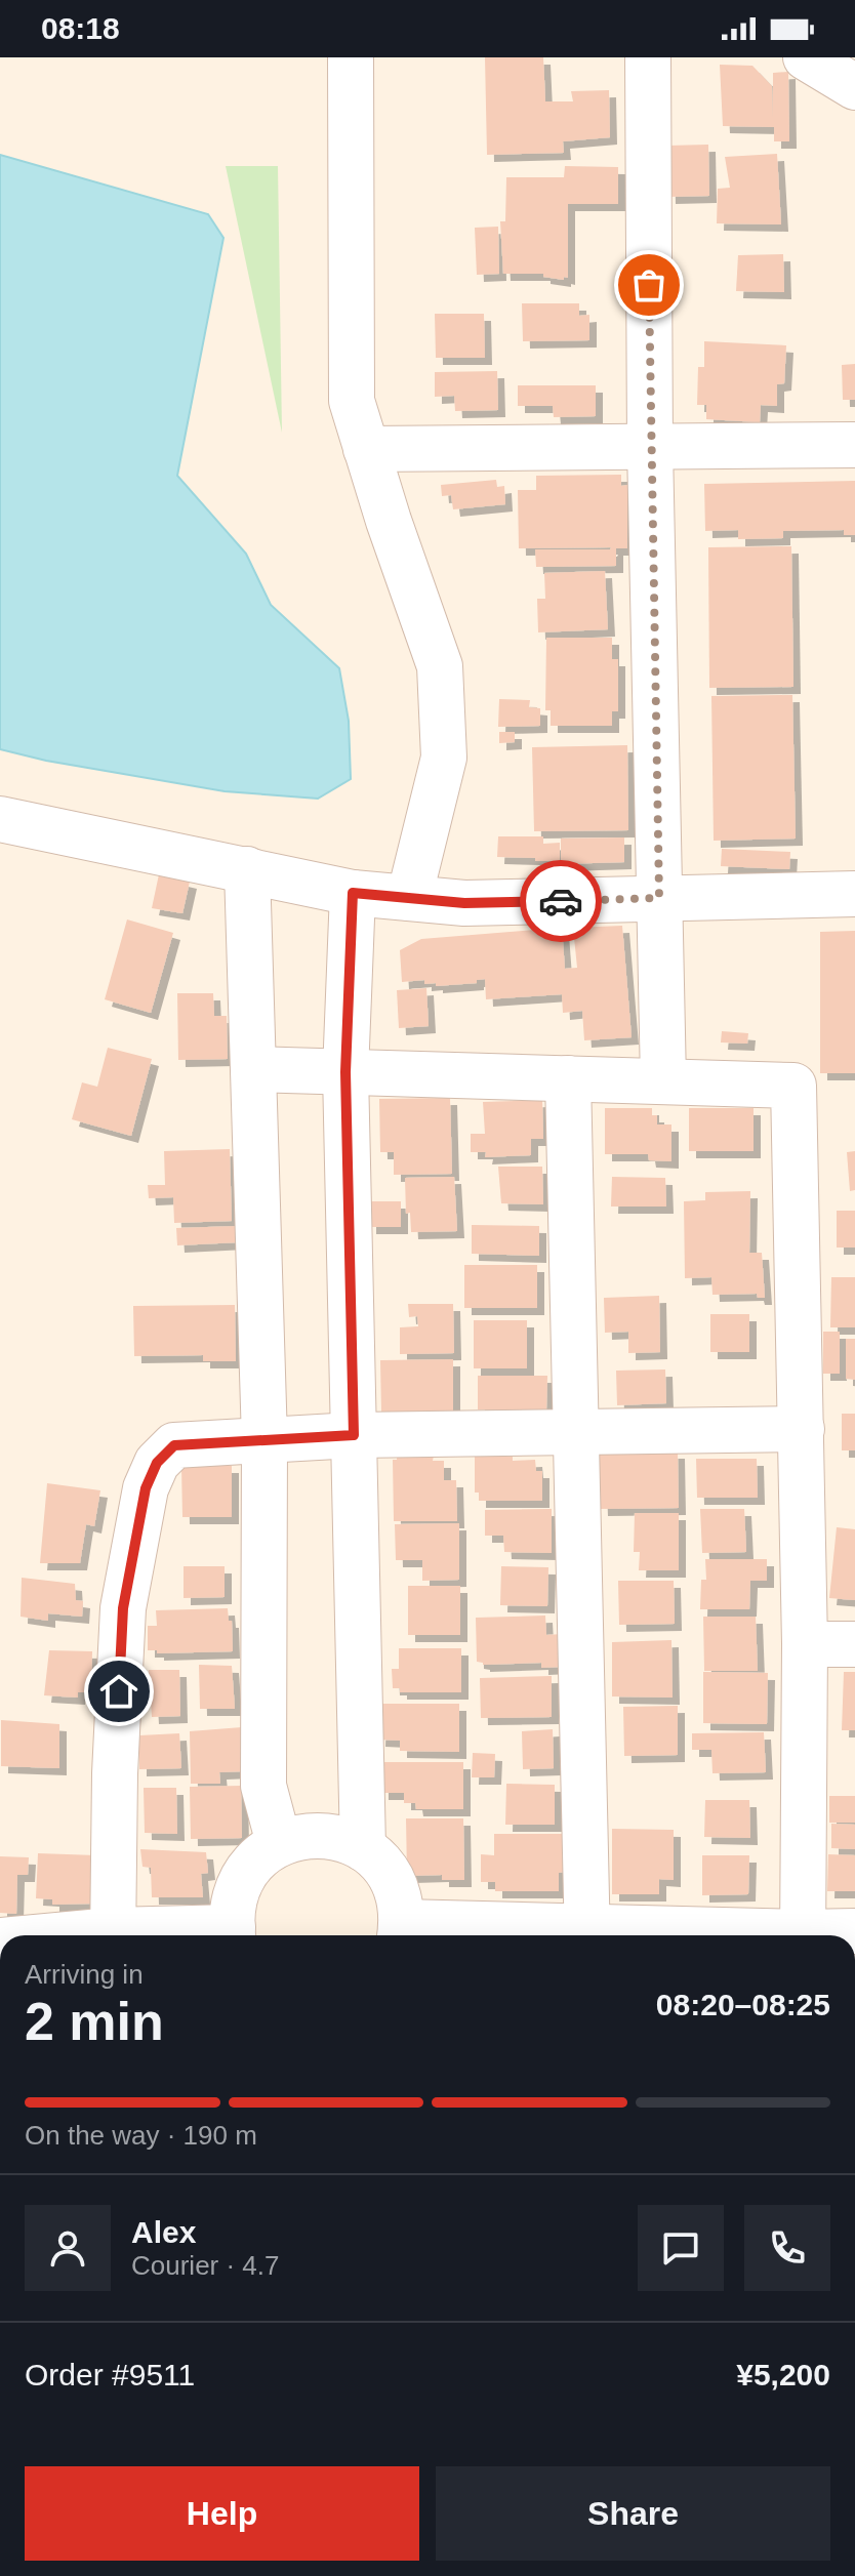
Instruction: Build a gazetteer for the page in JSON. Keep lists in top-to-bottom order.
{
  "page": {
    "status": "08:18",
    "heading": ["2 min", "Arriving in", "08:20–08:25"],
    "panel": [
      "Alex",
      "Courier · 4.7",
      "Order #9511",
      "¥5,200"
    ],
    "bar": "On the way · 190 m",
    "buttons": ["Help", "Share"]
  }
}
